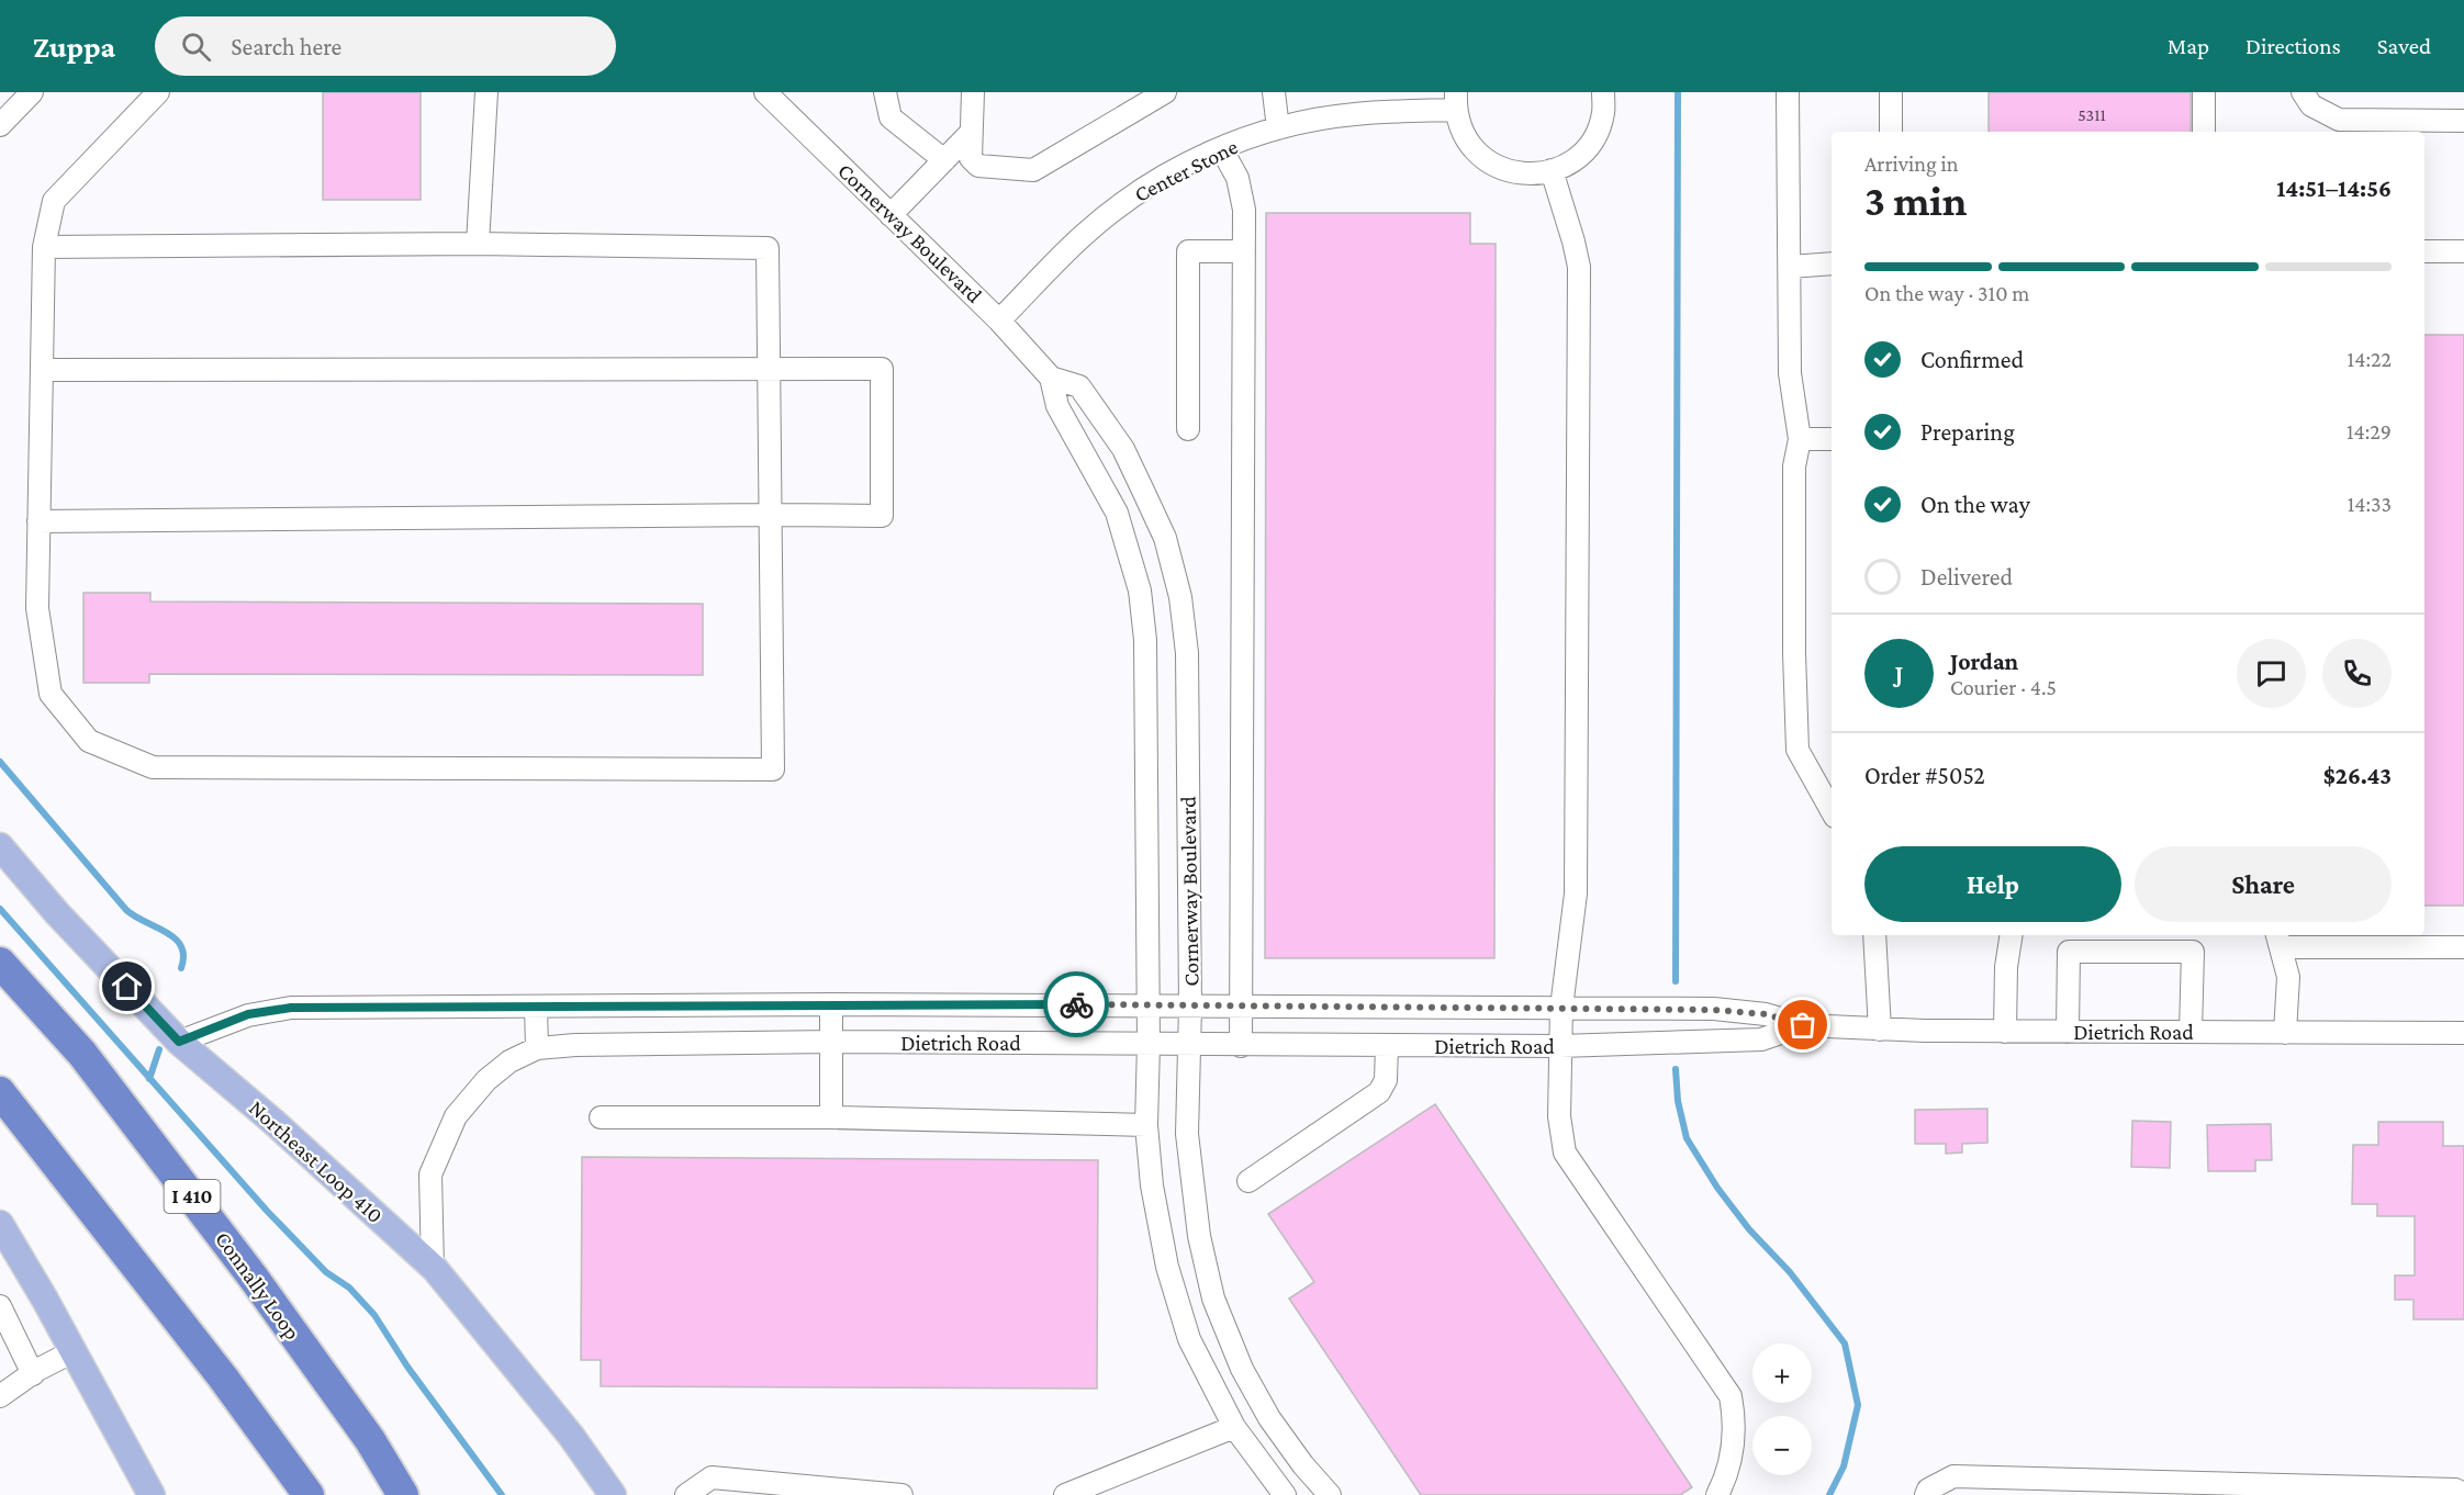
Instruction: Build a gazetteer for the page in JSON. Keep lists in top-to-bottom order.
{
  "streets": {
    "highway": ["I 410", "Connally Loop"],
    "main road": ["Northeast Loop 410"],
    "street": ["Center Stone", "Cornerway Boulevard", "Dietrich Road"]
  },
  "crossings": [
    ["Center Stone", "Cornerway Boulevard"],
    ["Cornerway Boulevard", "Dietrich Road"],
    ["Dietrich Road", "Northeast Loop 410"]
  ],
  "house_numbers": ["5311"],
  "page": {
    "header": "Zuppa",
    "search": "Search here",
    "nav": ["Map", "Directions", "Saved"],
    "heading": ["3 min", "Arriving in", "14:51–14:56"],
    "panel": [
      "Jordan",
      "Courier · 4.5",
      "Order #5052",
      "$26.43"
    ],
    "bar": "On the way · 310 m",
    "list": [
      ["Confirmed", "14:22"],
      ["Preparing", "14:29"],
      ["On the way", "14:33"],
      "Delivered"
    ],
    "round": "J",
    "buttons": ["Help", "Share"],
    "map_buttons": ["+", "−"]
  }
}
